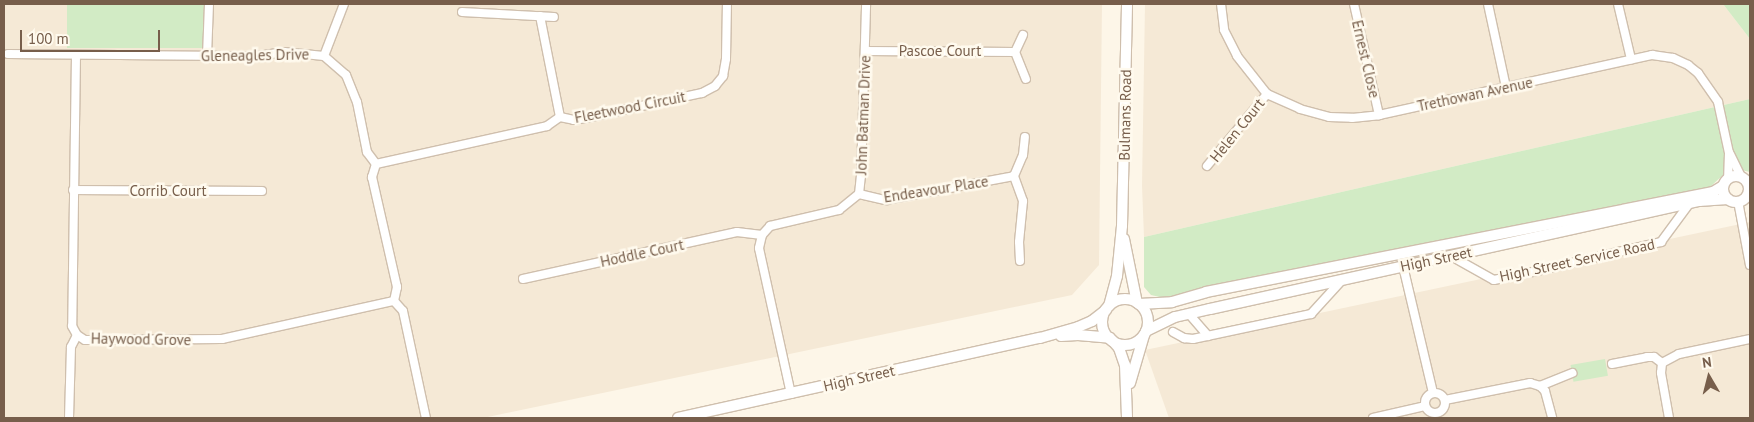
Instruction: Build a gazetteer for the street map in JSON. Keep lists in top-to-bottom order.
{
  "streets": {
    "main road": ["Bulmans Road", "High Street"],
    "street": [
      "Pascoe Court",
      "Gleneagles Drive",
      "Ernest Close",
      "Trethowan Avenue",
      "Fleetwood Circuit",
      "John Batman Drive",
      "Helen Court",
      "Endeavour Place",
      "Corrib Court",
      "Hoddle Court",
      "High Street Service Road",
      "Haywood Grove"
    ]
  },
  "crossings": [
    ["Pascoe Court", "John Batman Drive"],
    ["Gleneagles Drive", "Fleetwood Circuit"],
    ["Gleneagles Drive", "Haywood Grove"],
    ["Ernest Close", "Trethowan Avenue"],
    ["Trethowan Avenue", "Helen Court"],
    ["Trethowan Avenue", "High Street"],
    ["John Batman Drive", "Endeavour Place"],
    ["John Batman Drive", "Hoddle Court"],
    ["Bulmans Road", "High Street"],
    ["Corrib Court", "Haywood Grove"],
    ["High Street", "High Street Service Road"]
  ],
  "scale_bar": "100 m",
  "north": "top"
}
